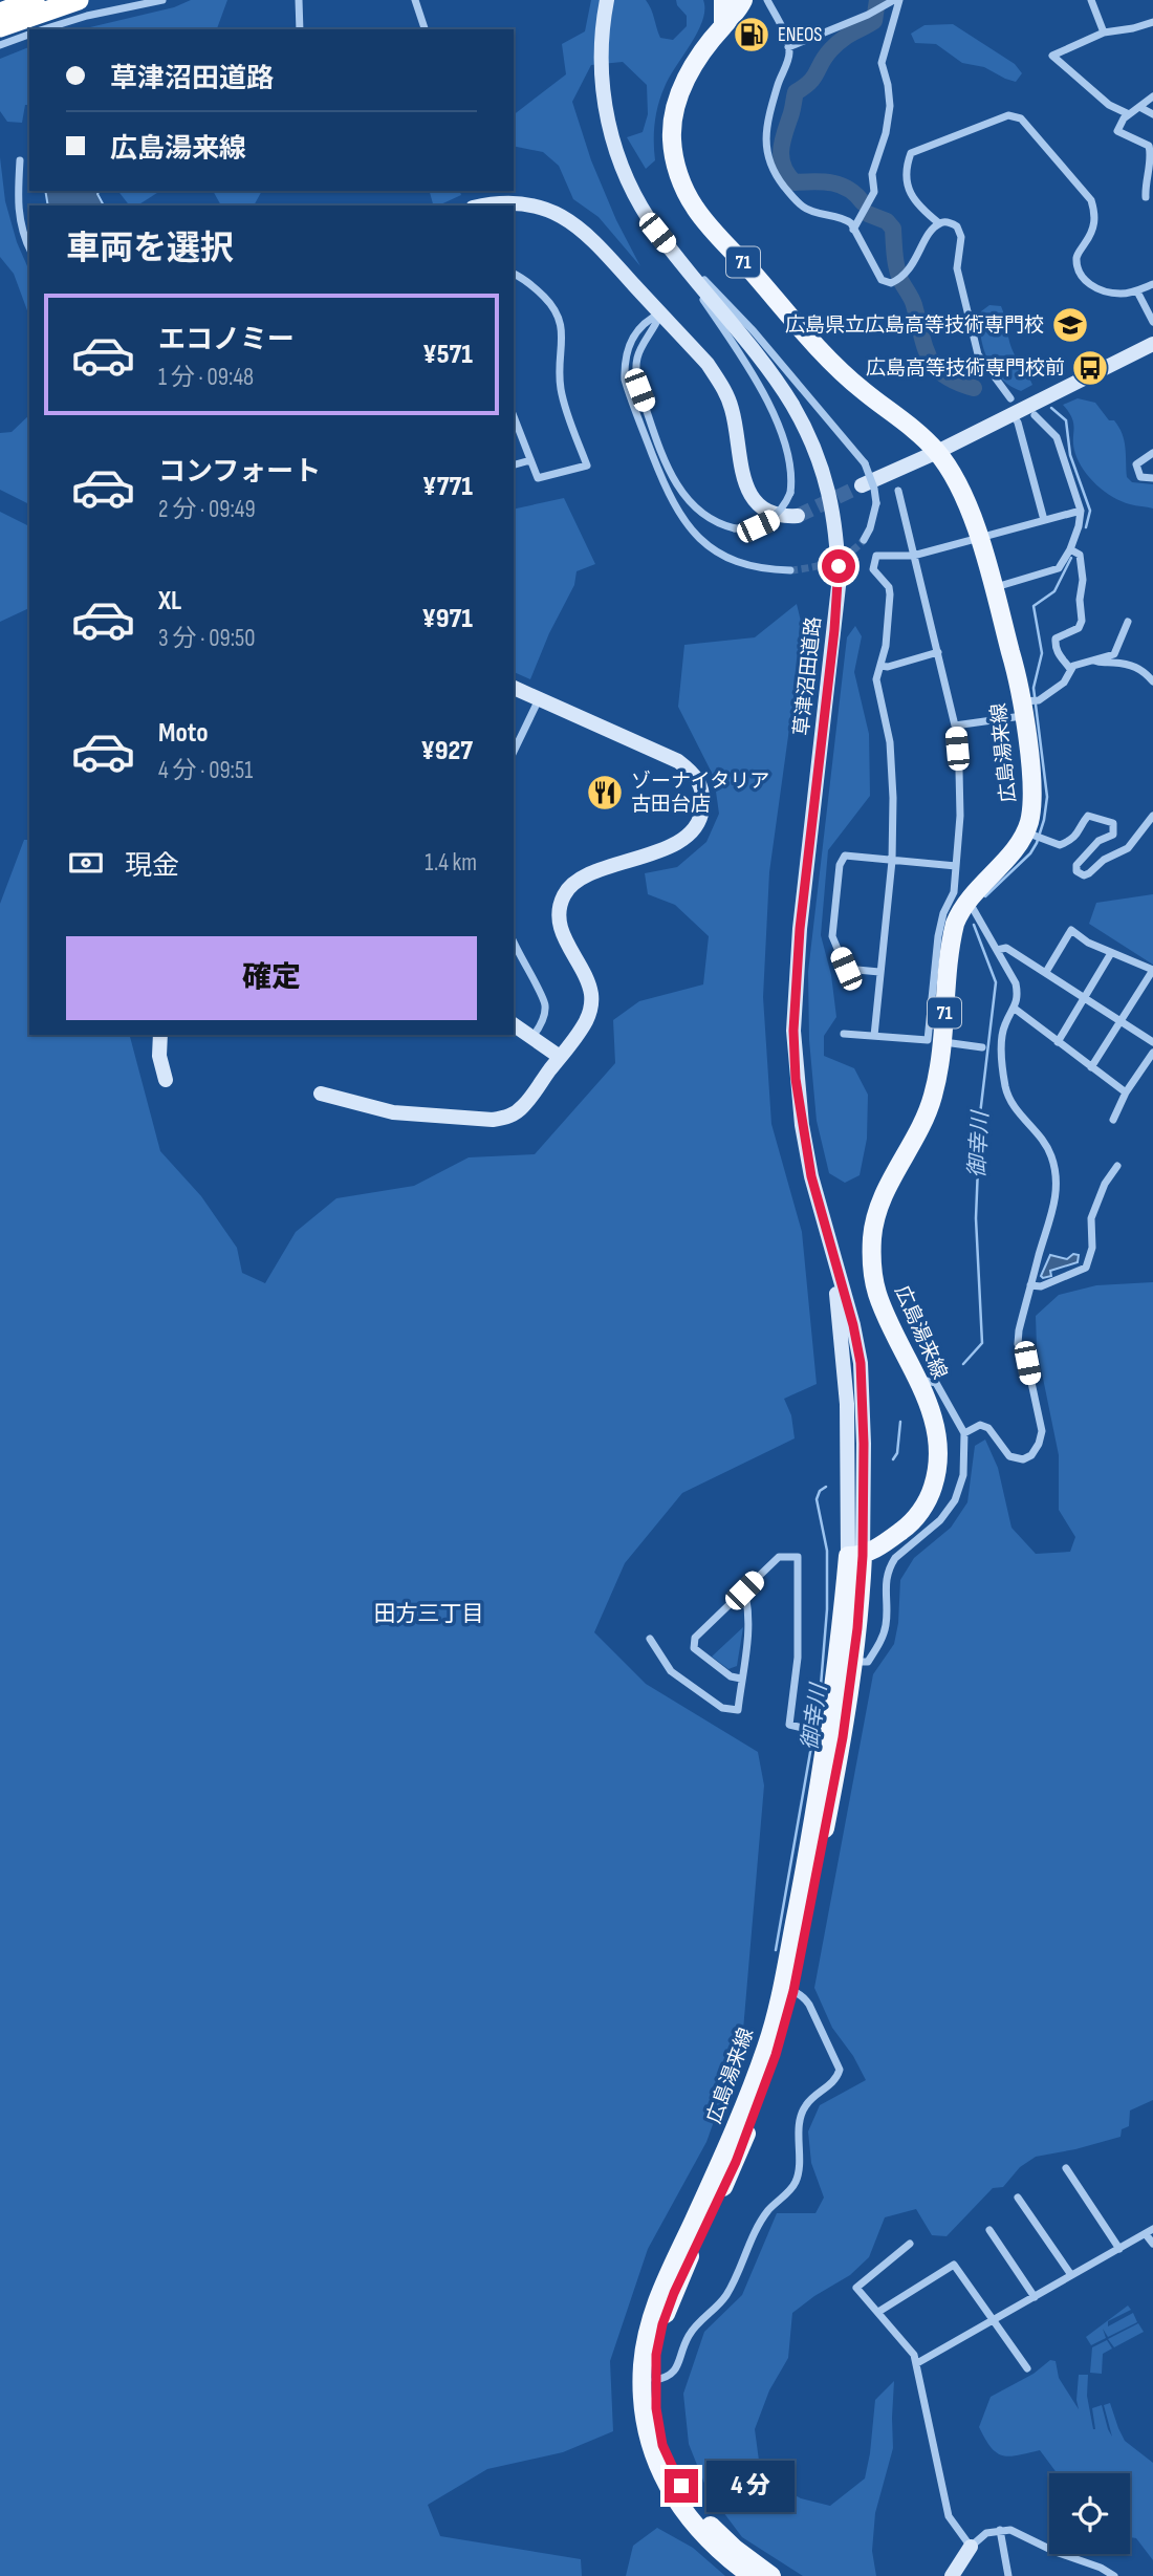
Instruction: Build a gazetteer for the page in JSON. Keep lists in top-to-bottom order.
{
  "streets": {
    "main road": ["71", "広島湯来線"],
    "street": ["草津沼田道路"]
  },
  "crossings": [
    ["草津沼田道路", "広島湯来線"]
  ],
  "districts": ["田方三丁目"],
  "water": ["御幸川"],
  "places": {
    "fuel station": ["ENEOS"],
    "school or university": ["広島県立広島高等技術専門校"],
    "bus stop": ["広島高等技術専門校前"],
    "restaurant": ["ゾーナイタリア 古田台店"]
  },
  "page": {
    "banner": ["草津沼田道路", "広島湯来線"],
    "heading": "車両を選択",
    "list": [
      {
        "name": "エコノミー",
        "note": "1 分 · 09:48",
        "value": "¥571"
      },
      {
        "name": "コンフォート",
        "note": "2 分 · 09:49",
        "value": "¥771"
      },
      {
        "name": "XL",
        "note": "3 分 · 09:50",
        "value": "¥971"
      },
      {
        "name": "Moto",
        "note": "4 分 · 09:51",
        "value": "¥927"
      }
    ],
    "pay": ["現金", "1.4 km"],
    "buttons": "確定",
    "bubble": "4 分"
  }
}
